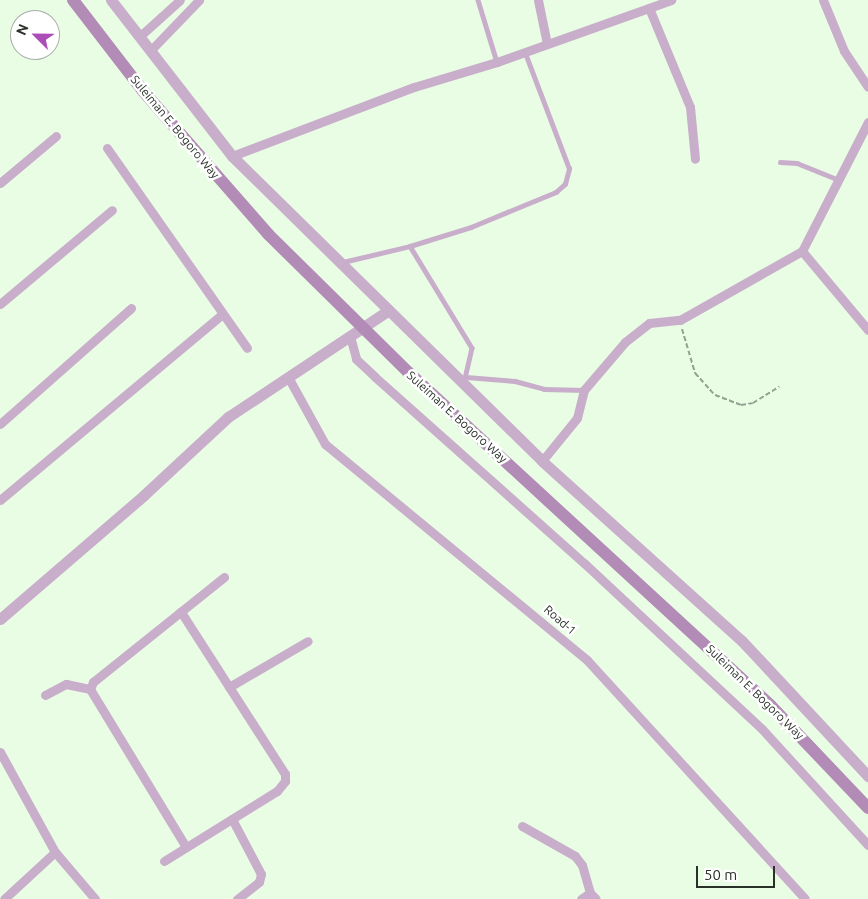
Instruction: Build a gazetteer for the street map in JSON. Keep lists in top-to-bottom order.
{
  "streets": {
    "main road": ["Suleiman E. Bogoro Way"],
    "street": ["Road-1"]
  },
  "scale_bar": "50 m",
  "north": "top left"
}
